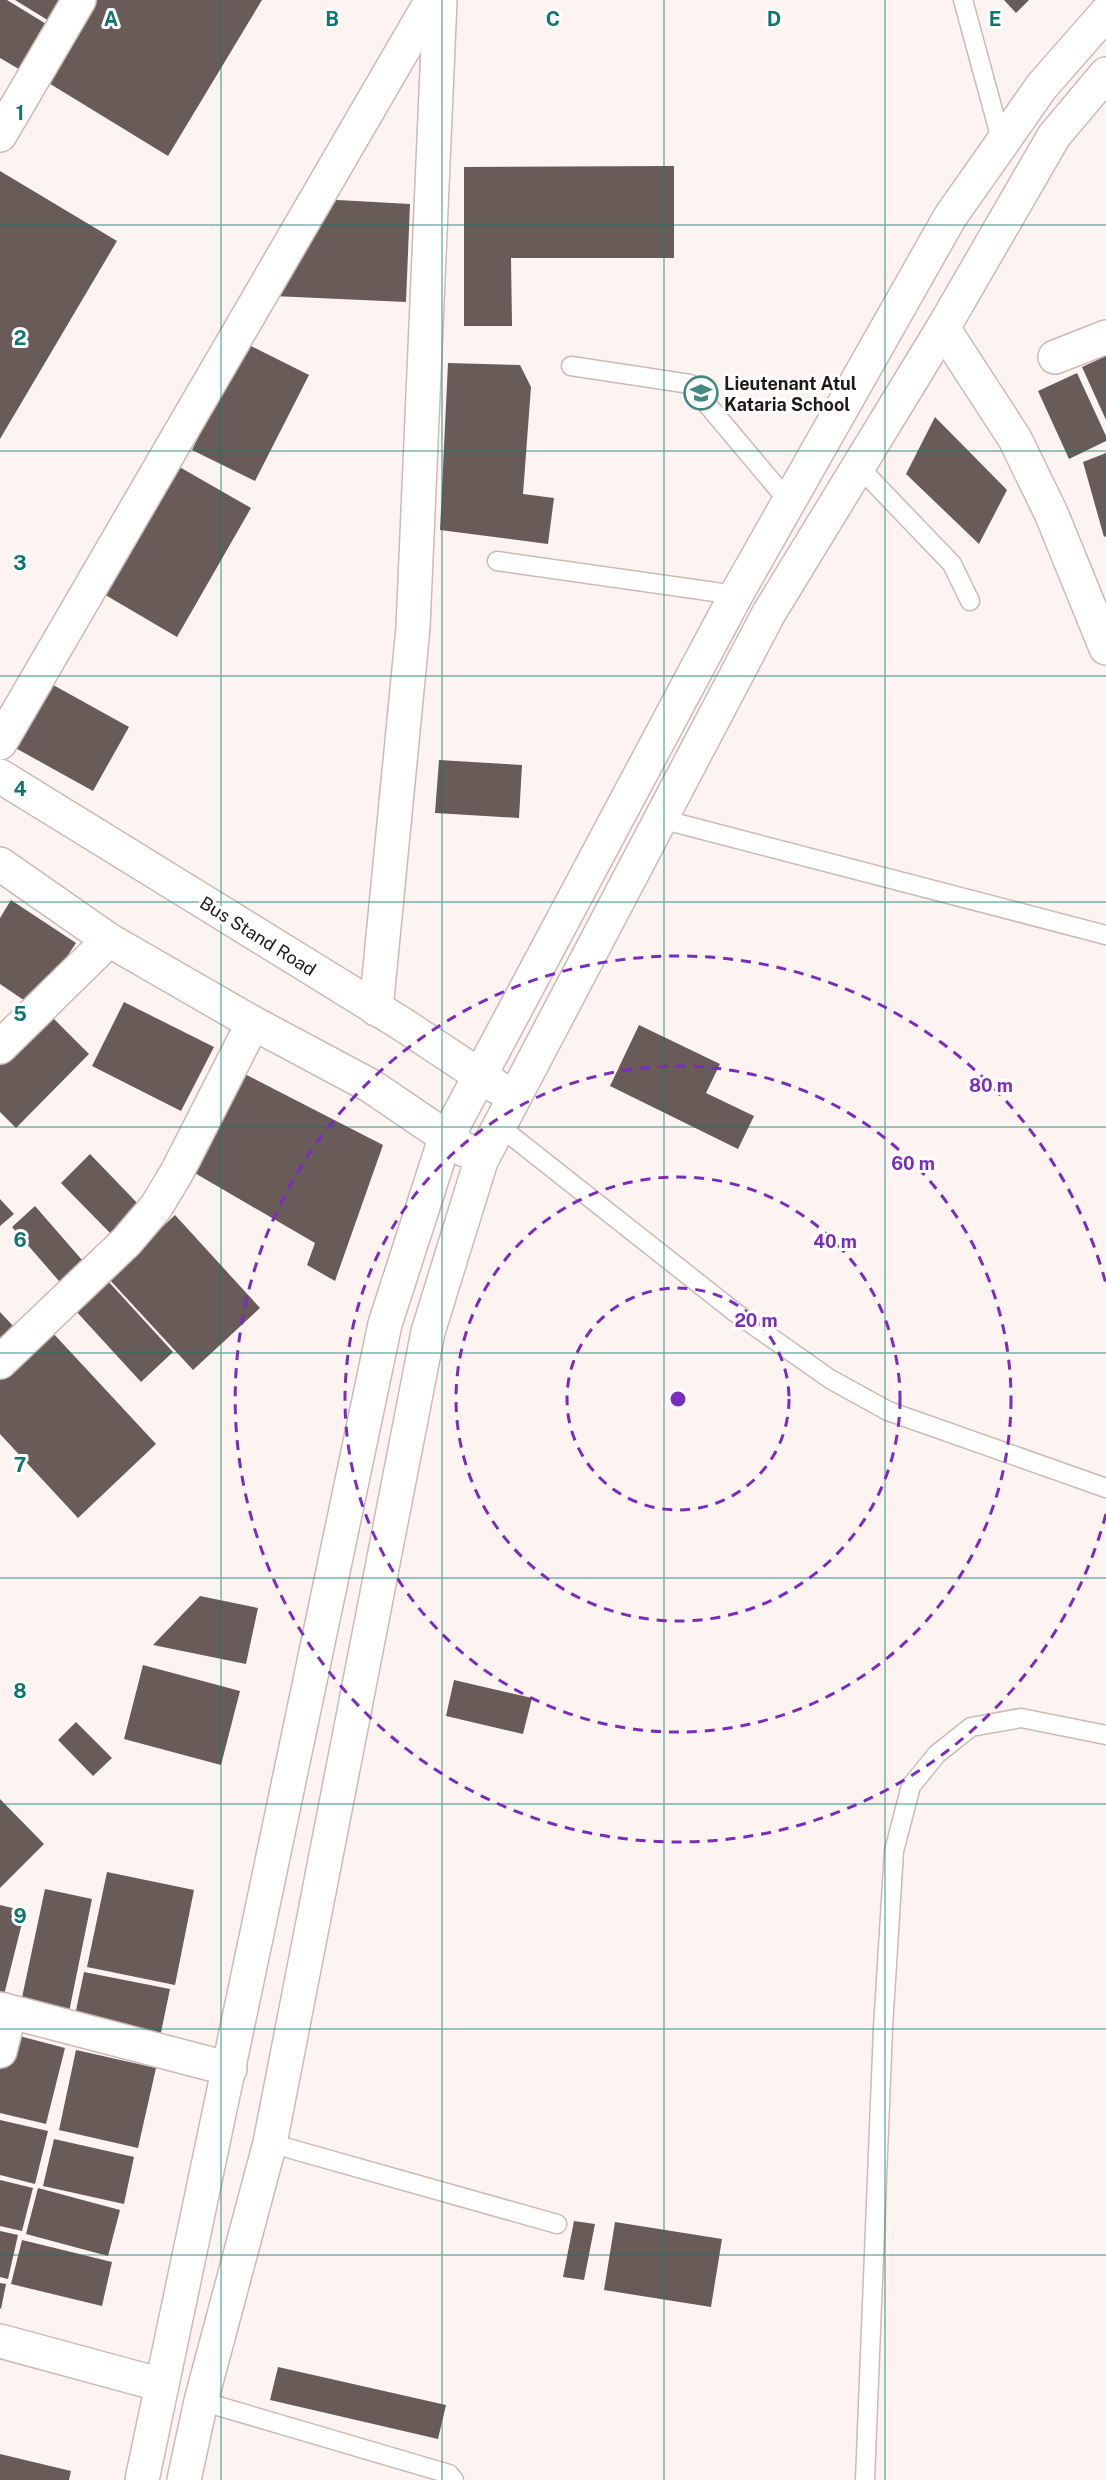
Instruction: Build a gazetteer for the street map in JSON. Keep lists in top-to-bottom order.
{
  "streets": {
    "main road": ["Bus Stand Road"]
  },
  "places": {
    "school or university": ["Lieutenant Atul Kataria School"]
  },
  "grid": {
    "columns": [
      "A",
      "B",
      "C",
      "D",
      "E"
    ],
    "rows": [
      "1",
      "2",
      "3",
      "4",
      "5",
      "6",
      "7",
      "8",
      "9"
    ]
  },
  "rings": [
    "80 m",
    "60 m",
    "40 m",
    "20 m"
  ]
}
